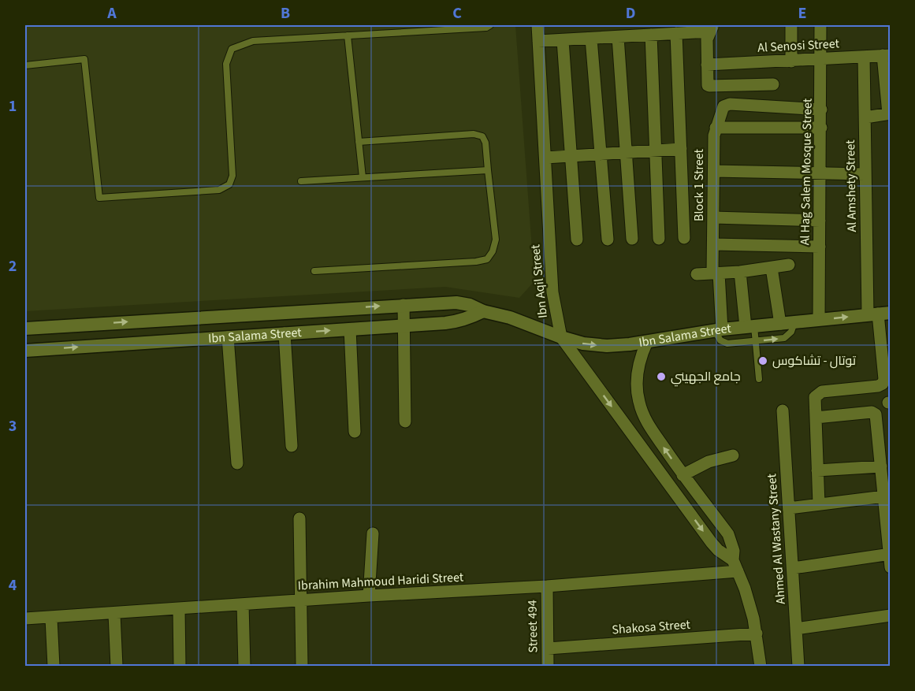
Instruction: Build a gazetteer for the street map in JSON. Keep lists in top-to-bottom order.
{
  "streets": {
    "street": [
      "Al Senosi Street",
      "Al Hag Salem Mosque Street",
      "Block 1 Street",
      "Al Amshety Street",
      "Ibn Aqil Street",
      "Ibn Salama Street",
      "Ahmed Al Wastany Street",
      "Ibrahim Mahmoud Haridi Street",
      "Street 494",
      "Shakosa Street"
    ]
  },
  "crossings": [
    ["Al Senosi Street", "Al Hag Salem Mosque Street"],
    ["Al Senosi Street", "Al Amshety Street"],
    ["Al Hag Salem Mosque Street", "Block 1 Street"],
    ["Al Hag Salem Mosque Street", "Ibn Salama Street"],
    ["Block 1 Street", "Ibn Salama Street"],
    ["Al Amshety Street", "Ibn Salama Street"],
    ["Ibn Aqil Street", "Ibn Salama Street"],
    ["Ibn Aqil Street", "Ibrahim Mahmoud Haridi Street"],
    ["Ibrahim Mahmoud Haridi Street", "Street 494"],
    ["Street 494", "Shakosa Street"]
  ],
  "one_way": ["Ibn Salama Street"],
  "places": ["توتال - تشاكوس", "جامع الجهيني"],
  "grid": {
    "columns": [
      "A",
      "B",
      "C",
      "D",
      "E"
    ],
    "rows": [
      "1",
      "2",
      "3",
      "4"
    ]
  }
}
